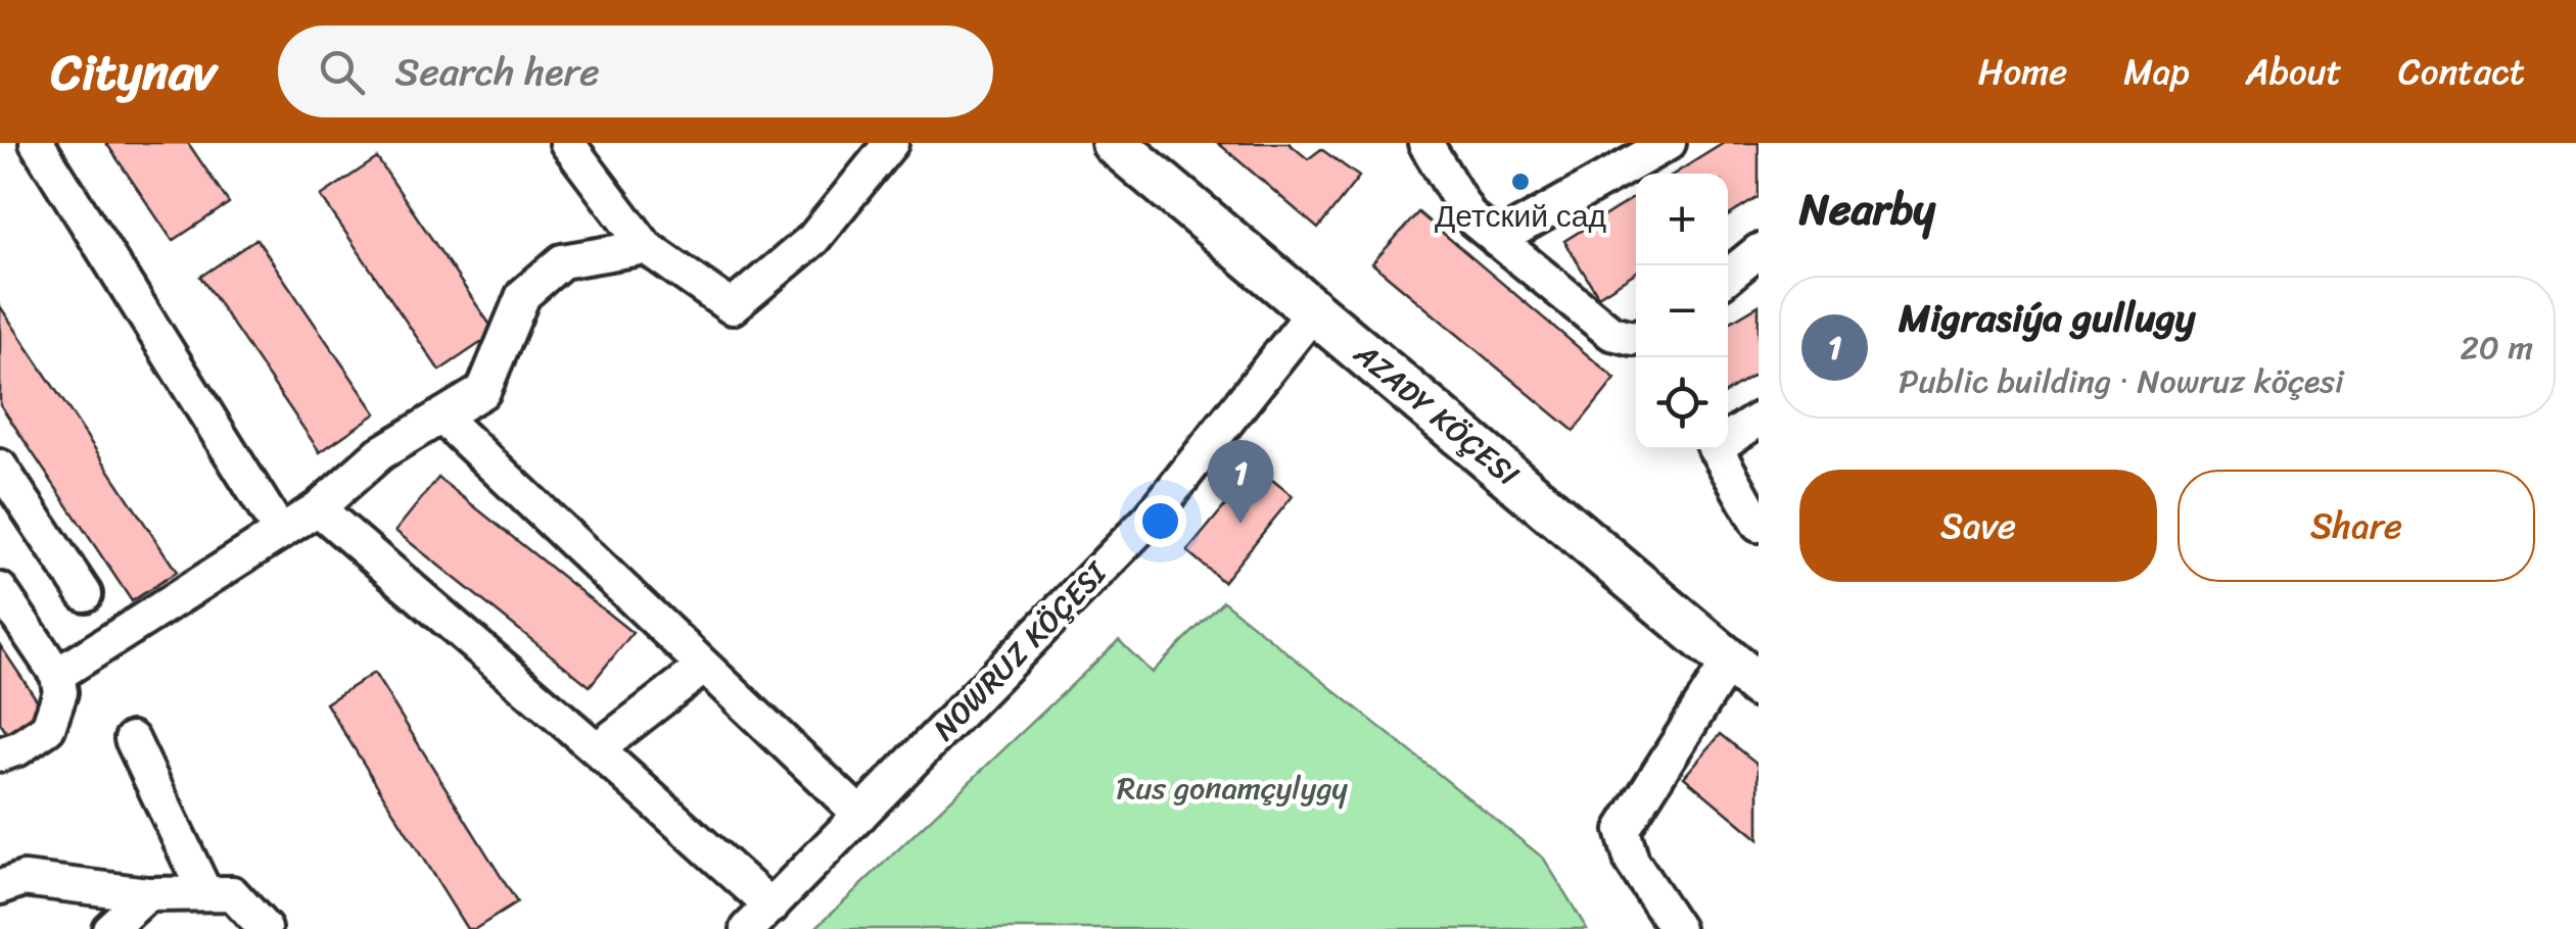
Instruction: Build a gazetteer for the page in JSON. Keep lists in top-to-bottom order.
{
  "streets": {
    "main road": ["AZADY KÖÇESI"],
    "street": ["NOWRUZ KÖÇESI"]
  },
  "crossings": [
    ["AZADY KÖÇESI", "NOWRUZ KÖÇESI"]
  ],
  "parks": ["Rus gonamçylygy"],
  "places": ["Детский сад"],
  "page": {
    "header": "Citynav",
    "search": "Search here",
    "nav": [
      "Home",
      "Map",
      "About",
      "Contact"
    ],
    "heading": "Nearby",
    "map_buttons": ["+", "−"],
    "list": [
      {
        "mark": "1",
        "name": "Migrasiýa gullugy",
        "note": "Public building · Nowruz köçesi",
        "value": "20 m"
      }
    ],
    "buttons": ["Save", "Share"],
    "pins": "1"
  }
}
